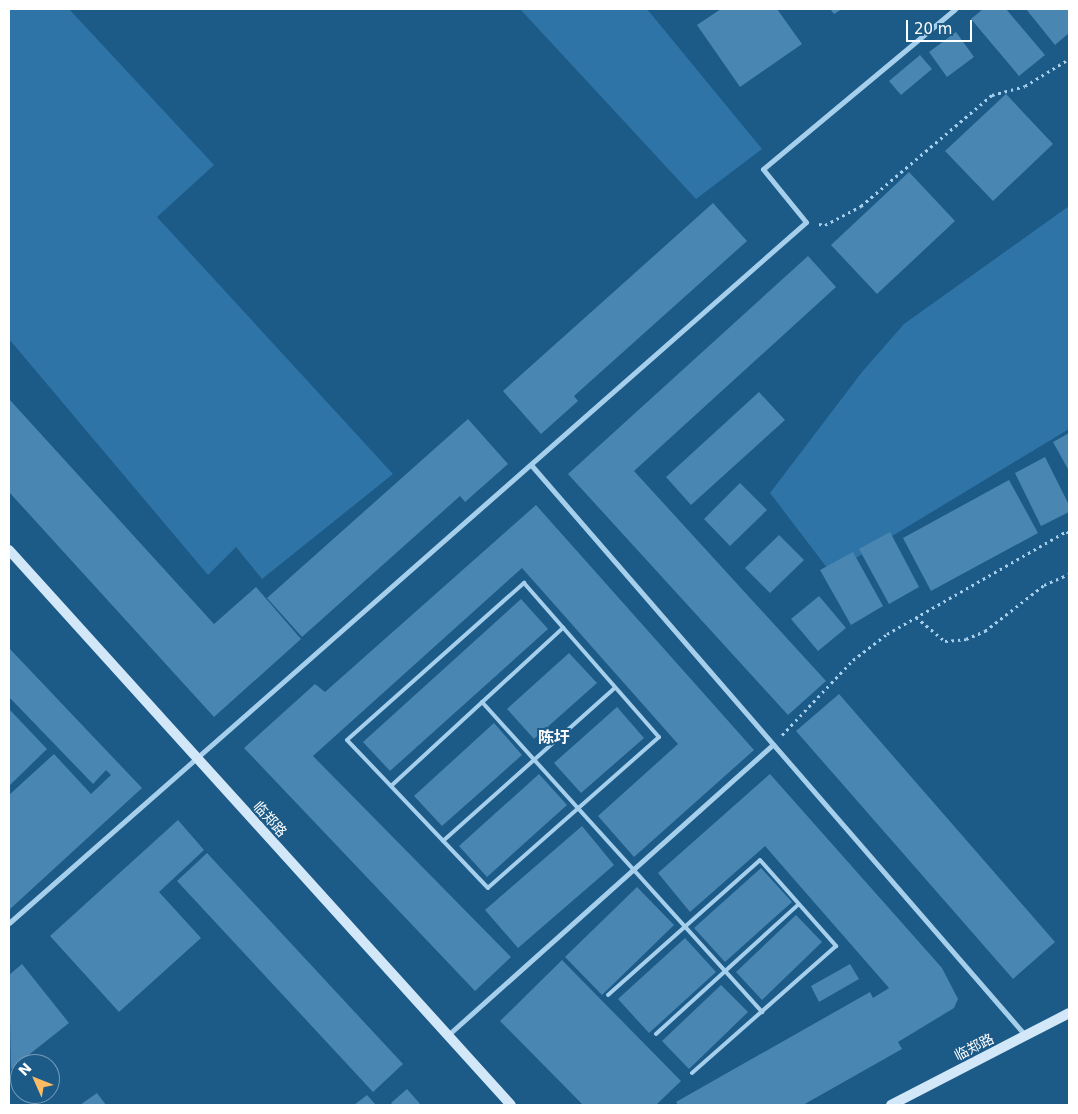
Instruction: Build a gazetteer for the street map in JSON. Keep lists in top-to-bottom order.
{
  "streets": {
    "main road": ["临郑路"]
  },
  "districts": ["陈圩"],
  "scale_bar": "20 m",
  "north": "top left"
}
